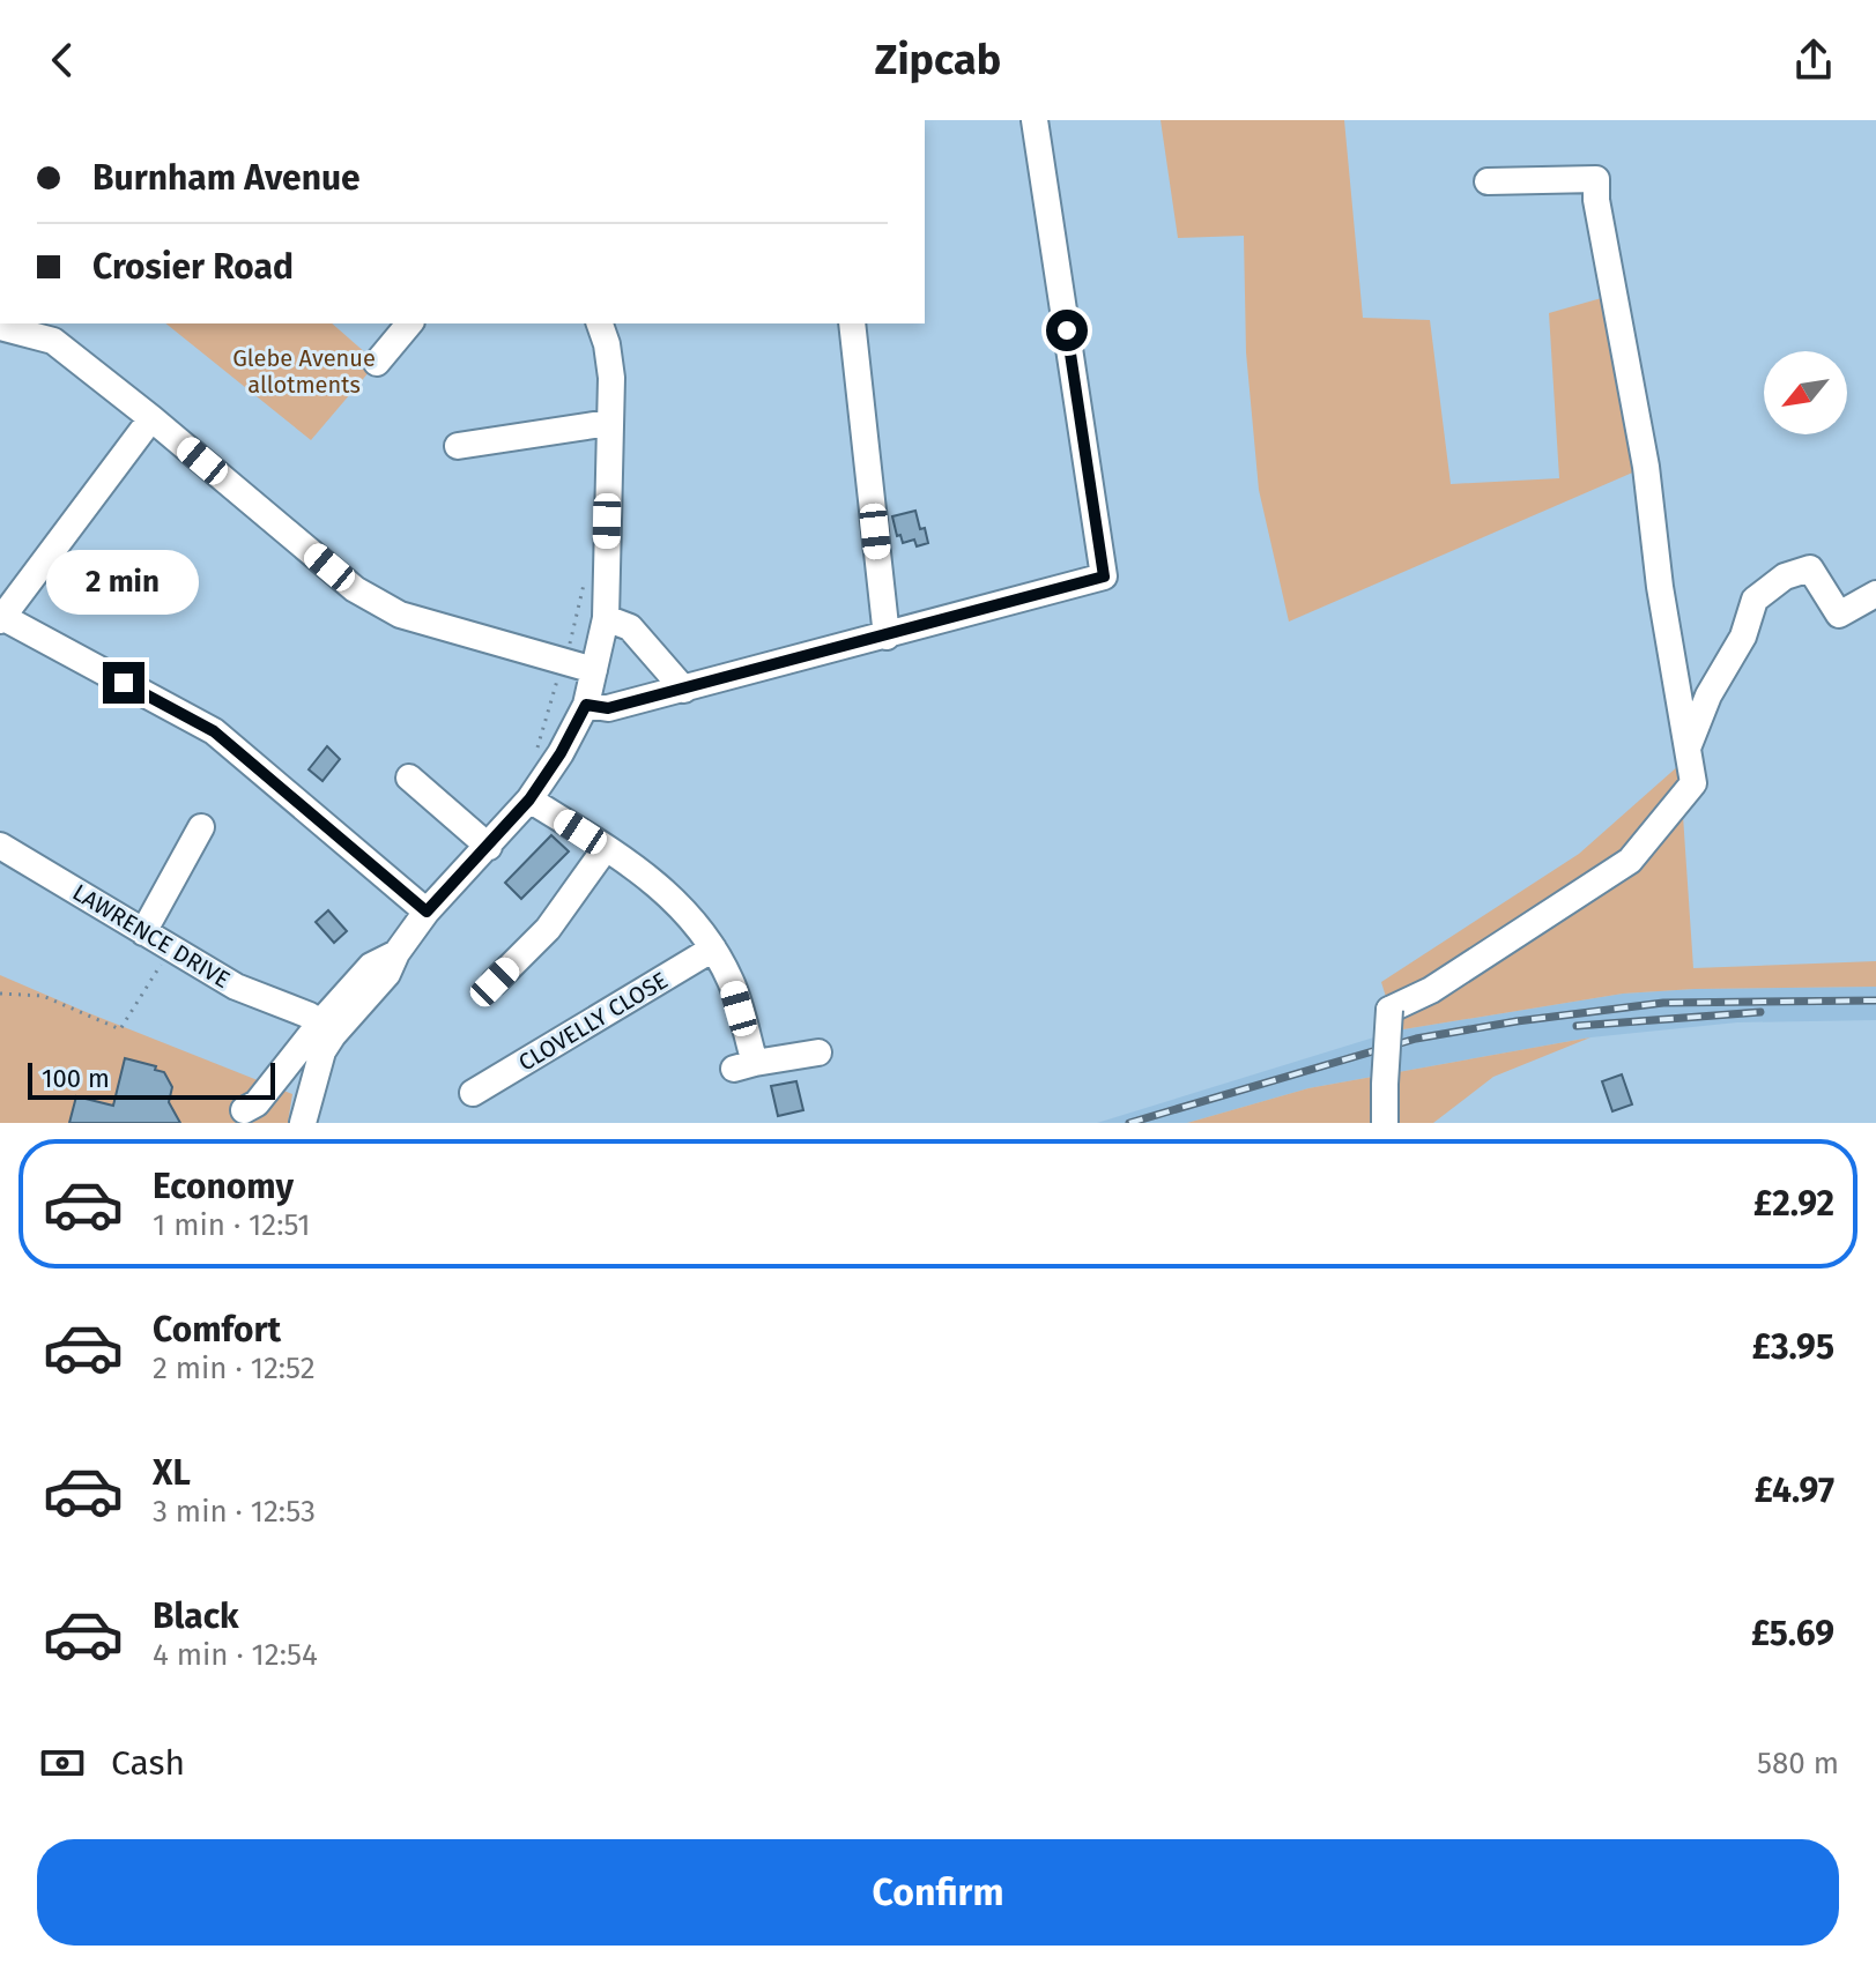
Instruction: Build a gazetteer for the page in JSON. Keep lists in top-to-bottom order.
{
  "streets": {
    "street": ["LAWRENCE DRIVE", "CLOVELLY CLOSE"]
  },
  "parks": ["Glebe Avenue allotments"],
  "scale_bar": "100 m",
  "north": "bottom left",
  "page": {
    "header": "Zipcab",
    "banner": ["Burnham Avenue", "Crosier Road"],
    "bubble": "2 min",
    "scale": "100 m",
    "list": [
      {
        "name": "Economy",
        "note": "1 min · 12:51",
        "value": "£2.92"
      },
      {
        "name": "Comfort",
        "note": "2 min · 12:52",
        "value": "£3.95"
      },
      {
        "name": "XL",
        "note": "3 min · 12:53",
        "value": "£4.97"
      },
      {
        "name": "Black",
        "note": "4 min · 12:54",
        "value": "£5.69"
      }
    ],
    "pay": ["Cash", "580 m"],
    "buttons": "Confirm"
  }
}
